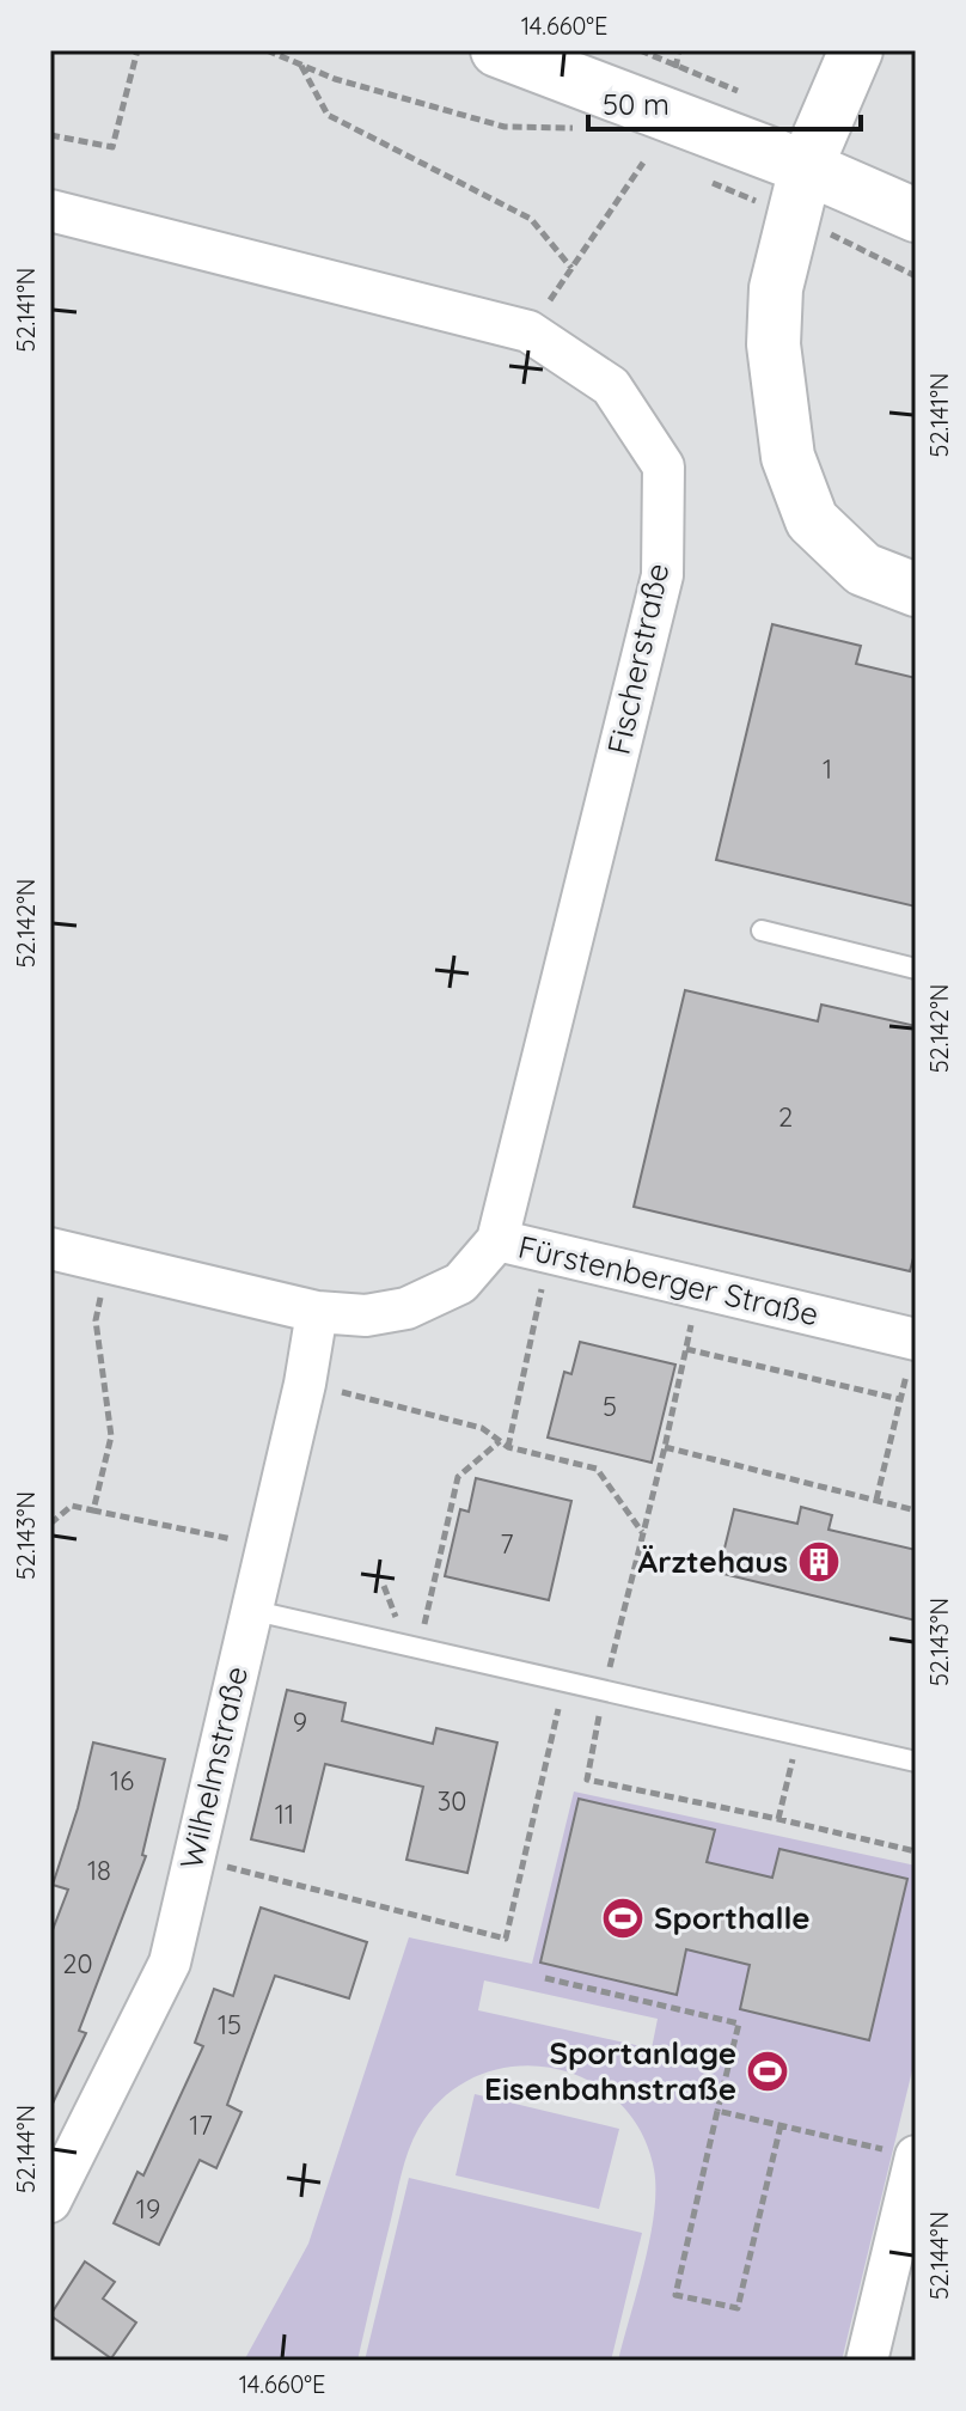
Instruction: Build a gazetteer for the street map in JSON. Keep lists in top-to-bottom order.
{
  "streets": {
    "street": ["Fischerstraße", "Fürstenberger Straße", "Wilhelmstraße"]
  },
  "crossings": [
    ["Fischerstraße", "Fürstenberger Straße"],
    ["Fürstenberger Straße", "Wilhelmstraße"]
  ],
  "places": {
    "building": ["Ärztehaus"],
    "sports": ["Sporthalle", "Sportanlage Eisenbahnstraße"]
  },
  "house_numbers": [
    "1",
    "2",
    "5",
    "7",
    "9",
    "16",
    "30",
    "11",
    "18",
    "20",
    "15",
    "17",
    "19"
  ],
  "scale_bar": "50 m",
  "coordinates": [
    "14.660°E",
    "52.141°N",
    "52.142°N",
    "52.143°N",
    "52.144°N"
  ]
}
